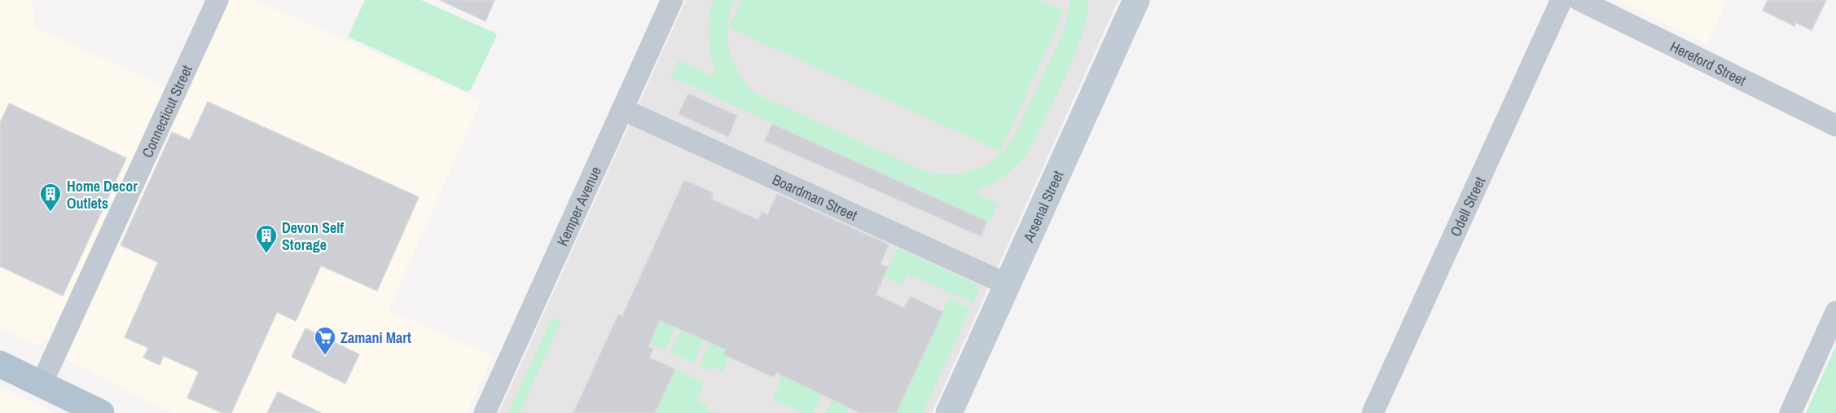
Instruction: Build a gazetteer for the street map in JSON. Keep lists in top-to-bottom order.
{
  "streets": {
    "main road": ["Arsenal Street"],
    "street": [
      "Hereford Street",
      "Connecticut Street",
      "Boardman Street",
      "Odell Street",
      "Kemper Avenue"
    ]
  },
  "crossings": [
    ["Boardman Street", "Arsenal Street"],
    ["Boardman Street", "Kemper Avenue"]
  ],
  "places": {
    "building": ["Home Decor Outlets", "Devon Self Storage"],
    "supermarket": ["Zamani Mart"]
  }
}
